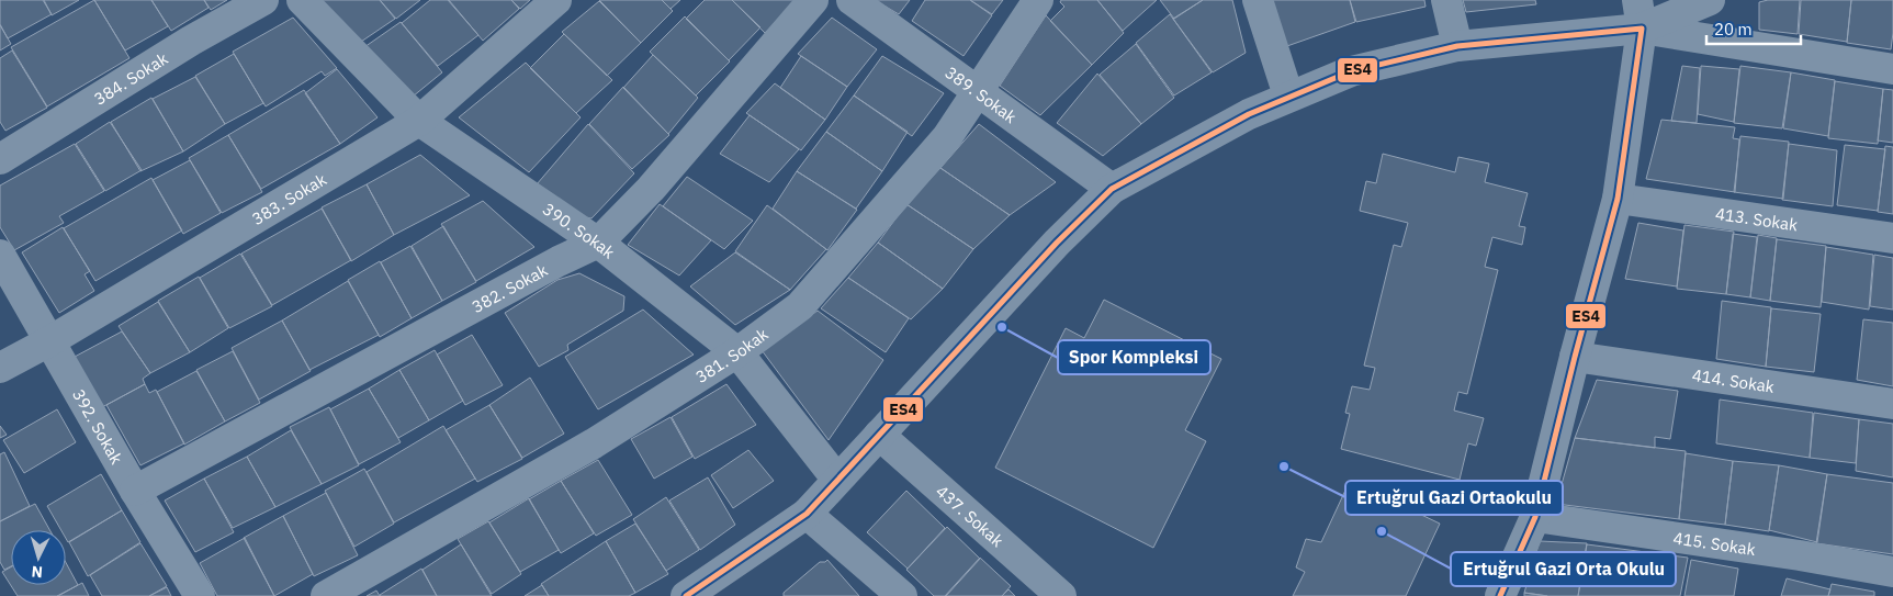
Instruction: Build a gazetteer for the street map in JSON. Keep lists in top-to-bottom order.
{
  "streets": {
    "street": [
      "384. Sokak",
      "389. Sokak",
      "383. Sokak",
      "413. Sokak",
      "390. Sokak",
      "382. Sokak",
      "381. Sokak",
      "414. Sokak",
      "392. Sokak",
      "437. Sokak",
      "415. Sokak"
    ]
  },
  "crossings": [
    ["389. Sokak", "381. Sokak"],
    ["383. Sokak", "390. Sokak"],
    ["383. Sokak", "392. Sokak"],
    ["390. Sokak", "382. Sokak"],
    ["390. Sokak", "381. Sokak"],
    ["382. Sokak", "392. Sokak"]
  ],
  "places": ["Spor Kompleksi", "Ertuğrul Gazi Ortaokulu", "Ertuğrul Gazi Orta Okulu"],
  "lines": ["transit line ES4"],
  "scale_bar": "20 m",
  "north": "bottom"
}
